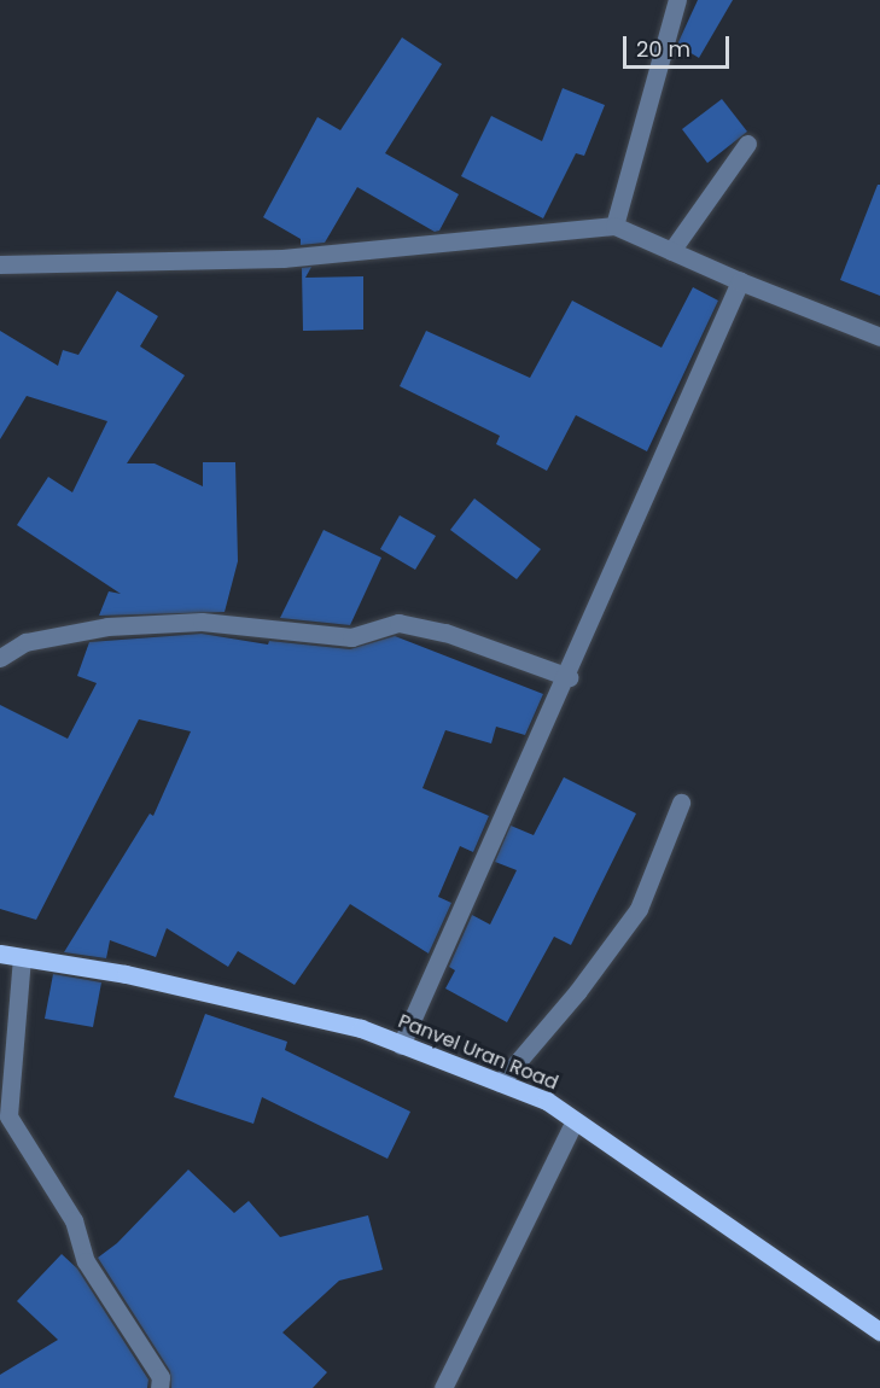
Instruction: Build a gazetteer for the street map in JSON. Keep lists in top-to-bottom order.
{
  "streets": {
    "main road": ["Panvel Uran Road"]
  },
  "scale_bar": "20 m"
}
